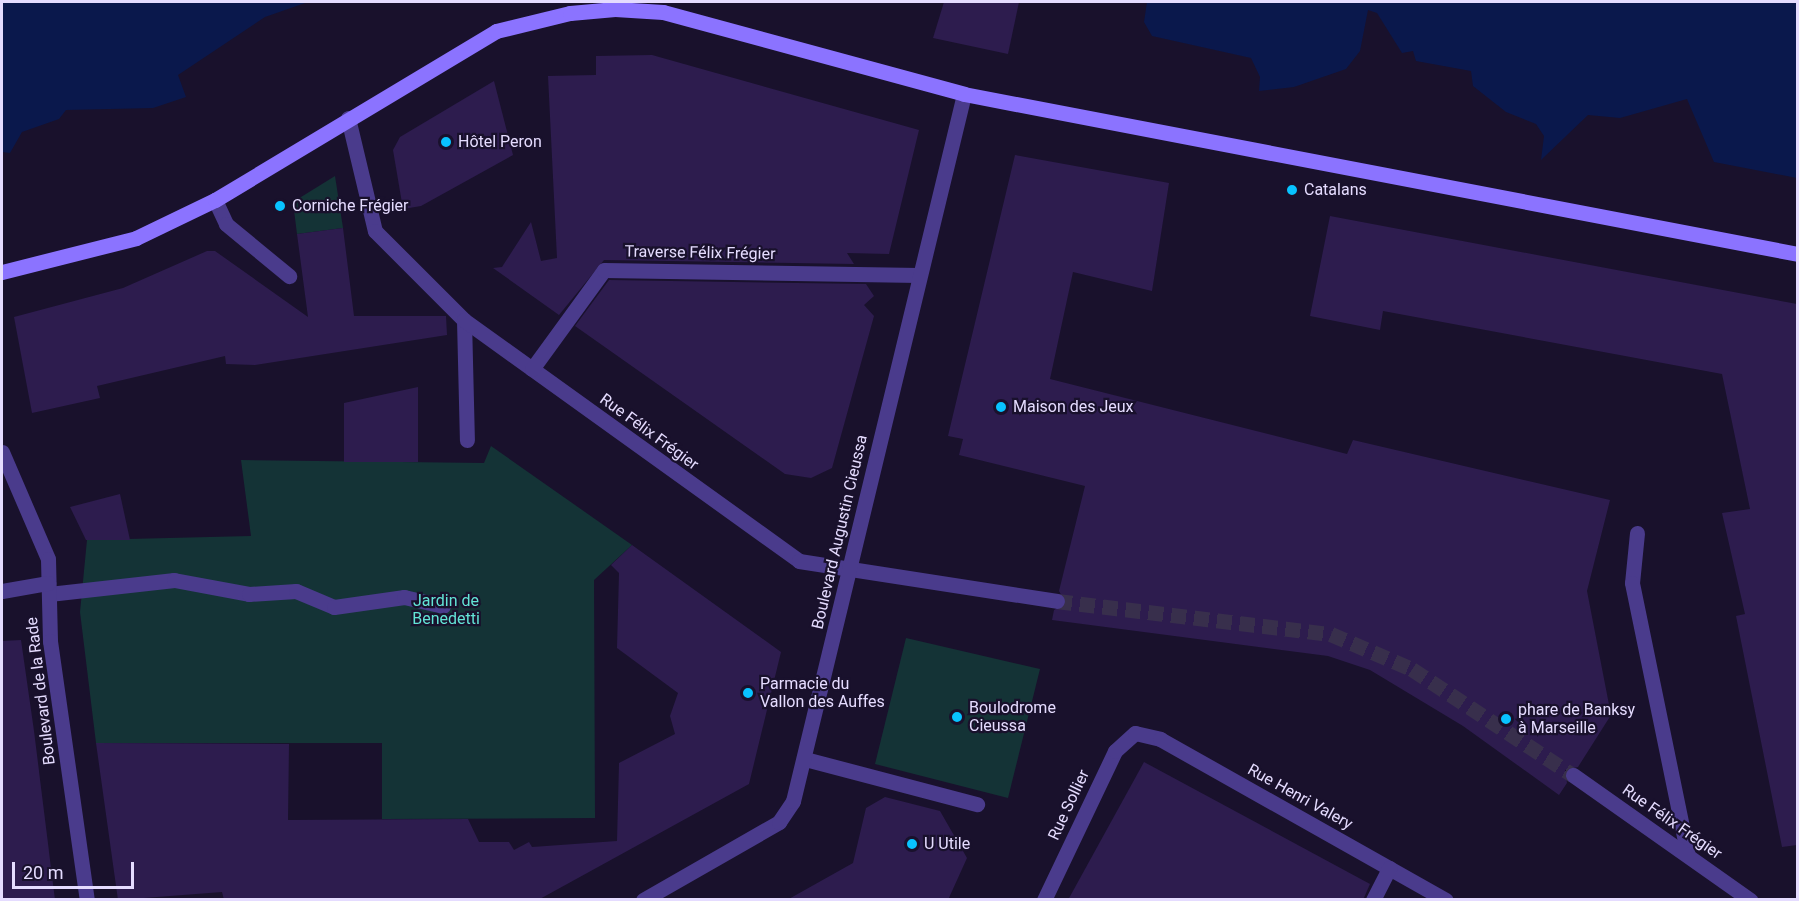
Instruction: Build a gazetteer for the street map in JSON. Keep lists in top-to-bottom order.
{
  "streets": {
    "street": [
      "Traverse Félix Frégier",
      "Rue Félix Frégier",
      "Boulevard Augustin Cieussa",
      "Boulevard de la Rade",
      "Rue Henri Valery",
      "Rue Sollier"
    ]
  },
  "crossings": [
    ["Traverse Félix Frégier", "Rue Félix Frégier"],
    ["Traverse Félix Frégier", "Boulevard Augustin Cieussa"],
    ["Rue Félix Frégier", "Boulevard Augustin Cieussa"],
    ["Rue Henri Valery", "Rue Sollier"]
  ],
  "parks": ["Jardin de Benedetti"],
  "places": [
    "Hôtel Peron",
    "Catalans",
    "Corniche Frégier",
    "Maison des Jeux",
    "Parmacie du Vallon des Auffes",
    "Boulodrome Cieussa",
    "phare de Banksy à Marseille",
    "U Utile"
  ],
  "scale_bar": "20 m"
}
